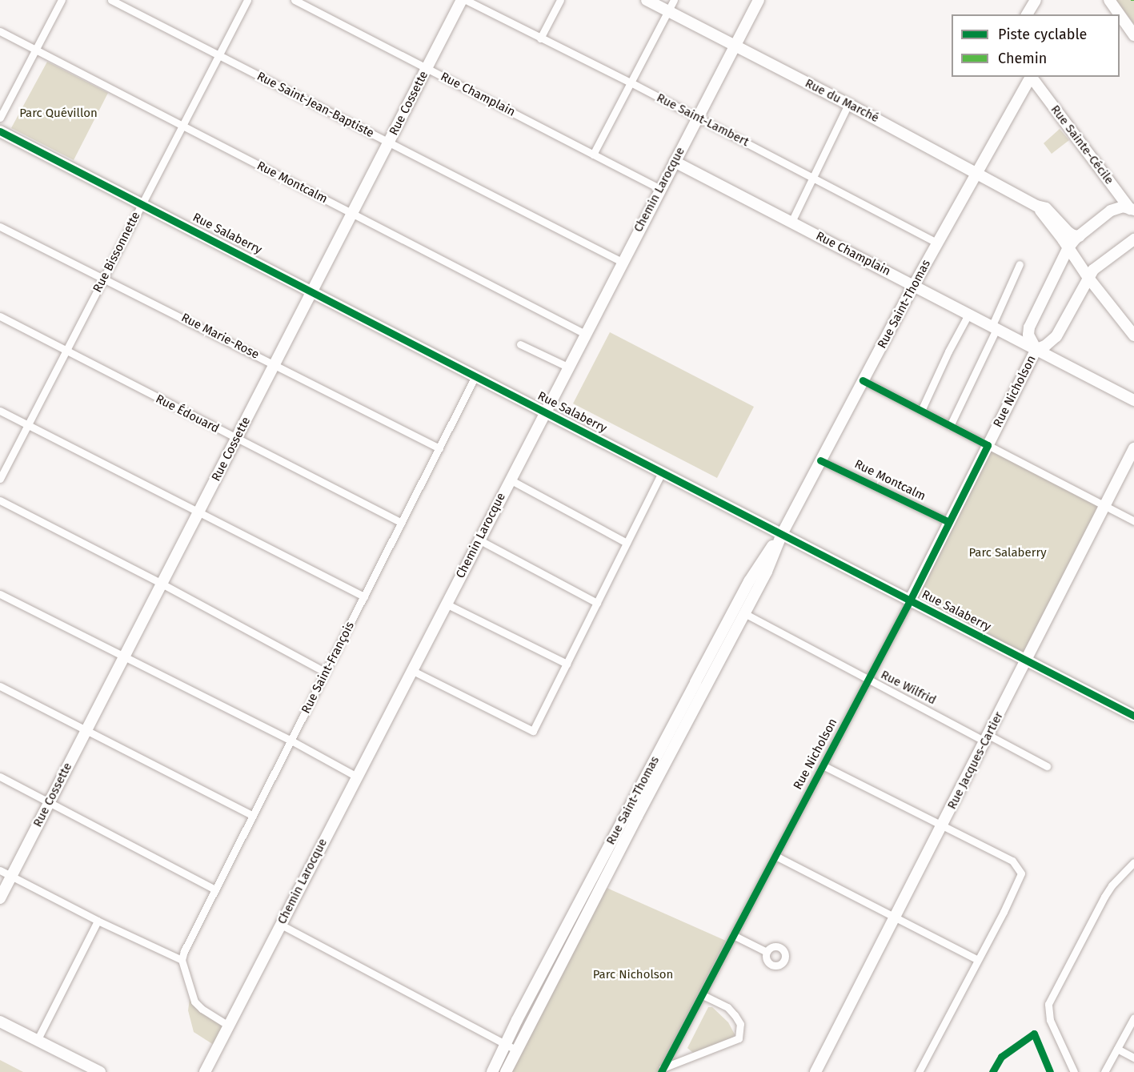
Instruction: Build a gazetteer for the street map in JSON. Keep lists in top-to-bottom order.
{
  "streets": {
    "street": [
      "Rue Champlain",
      "Rue du Marché",
      "Rue Cossette",
      "Rue Saint-Jean-Baptiste",
      "Rue Saint-Lambert",
      "Rue Sainte-Cécile",
      "Rue Montcalm",
      "Chemin Larocque",
      "Rue Salaberry",
      "Rue Bissonnette",
      "Rue Saint-Thomas",
      "Rue Marie-Rose",
      "Rue Nicholson",
      "Rue Édouard",
      "Rue Saint-François",
      "Rue Wilfrid",
      "Rue Jacques-Cartier"
    ]
  },
  "crossings": [
    ["Rue Champlain", "Rue Cossette"],
    ["Rue Champlain", "Chemin Larocque"],
    ["Rue Champlain", "Rue Saint-Thomas"],
    ["Rue Champlain", "Rue Nicholson"],
    ["Rue du Marché", "Chemin Larocque"],
    ["Rue du Marché", "Rue Saint-Thomas"],
    ["Rue du Marché", "Rue Nicholson"],
    ["Rue Cossette", "Rue Saint-Jean-Baptiste"],
    ["Rue Cossette", "Rue Montcalm"],
    ["Rue Cossette", "Rue Salaberry"],
    ["Rue Cossette", "Rue Marie-Rose"],
    ["Rue Cossette", "Rue Édouard"],
    ["Rue Saint-Jean-Baptiste", "Chemin Larocque"],
    ["Rue Saint-Jean-Baptiste", "Rue Bissonnette"],
    ["Rue Saint-Lambert", "Chemin Larocque"],
    ["Rue Saint-Lambert", "Rue Saint-Thomas"],
    ["Rue Sainte-Cécile", "Rue Nicholson"],
    ["Rue Montcalm", "Chemin Larocque"],
    ["Rue Montcalm", "Rue Bissonnette"],
    ["Rue Montcalm", "Rue Saint-Thomas"],
    ["Rue Montcalm", "Rue Nicholson"],
    ["Chemin Larocque", "Rue Salaberry"],
    ["Rue Salaberry", "Rue Bissonnette"],
    ["Rue Salaberry", "Rue Saint-Thomas"],
    ["Rue Salaberry", "Rue Nicholson"],
    ["Rue Salaberry", "Rue Saint-François"],
    ["Rue Salaberry", "Rue Jacques-Cartier"],
    ["Rue Bissonnette", "Rue Marie-Rose"],
    ["Rue Bissonnette", "Rue Édouard"],
    ["Rue Saint-Thomas", "Rue Wilfrid"],
    ["Rue Marie-Rose", "Rue Saint-François"],
    ["Rue Nicholson", "Rue Wilfrid"],
    ["Rue Édouard", "Rue Saint-François"],
    ["Rue Wilfrid", "Rue Jacques-Cartier"]
  ],
  "parks": ["Parc Quévillon", "Parc Salaberry", "Parc Nicholson"],
  "legend": ["Piste cyclable", "Chemin"]
}
